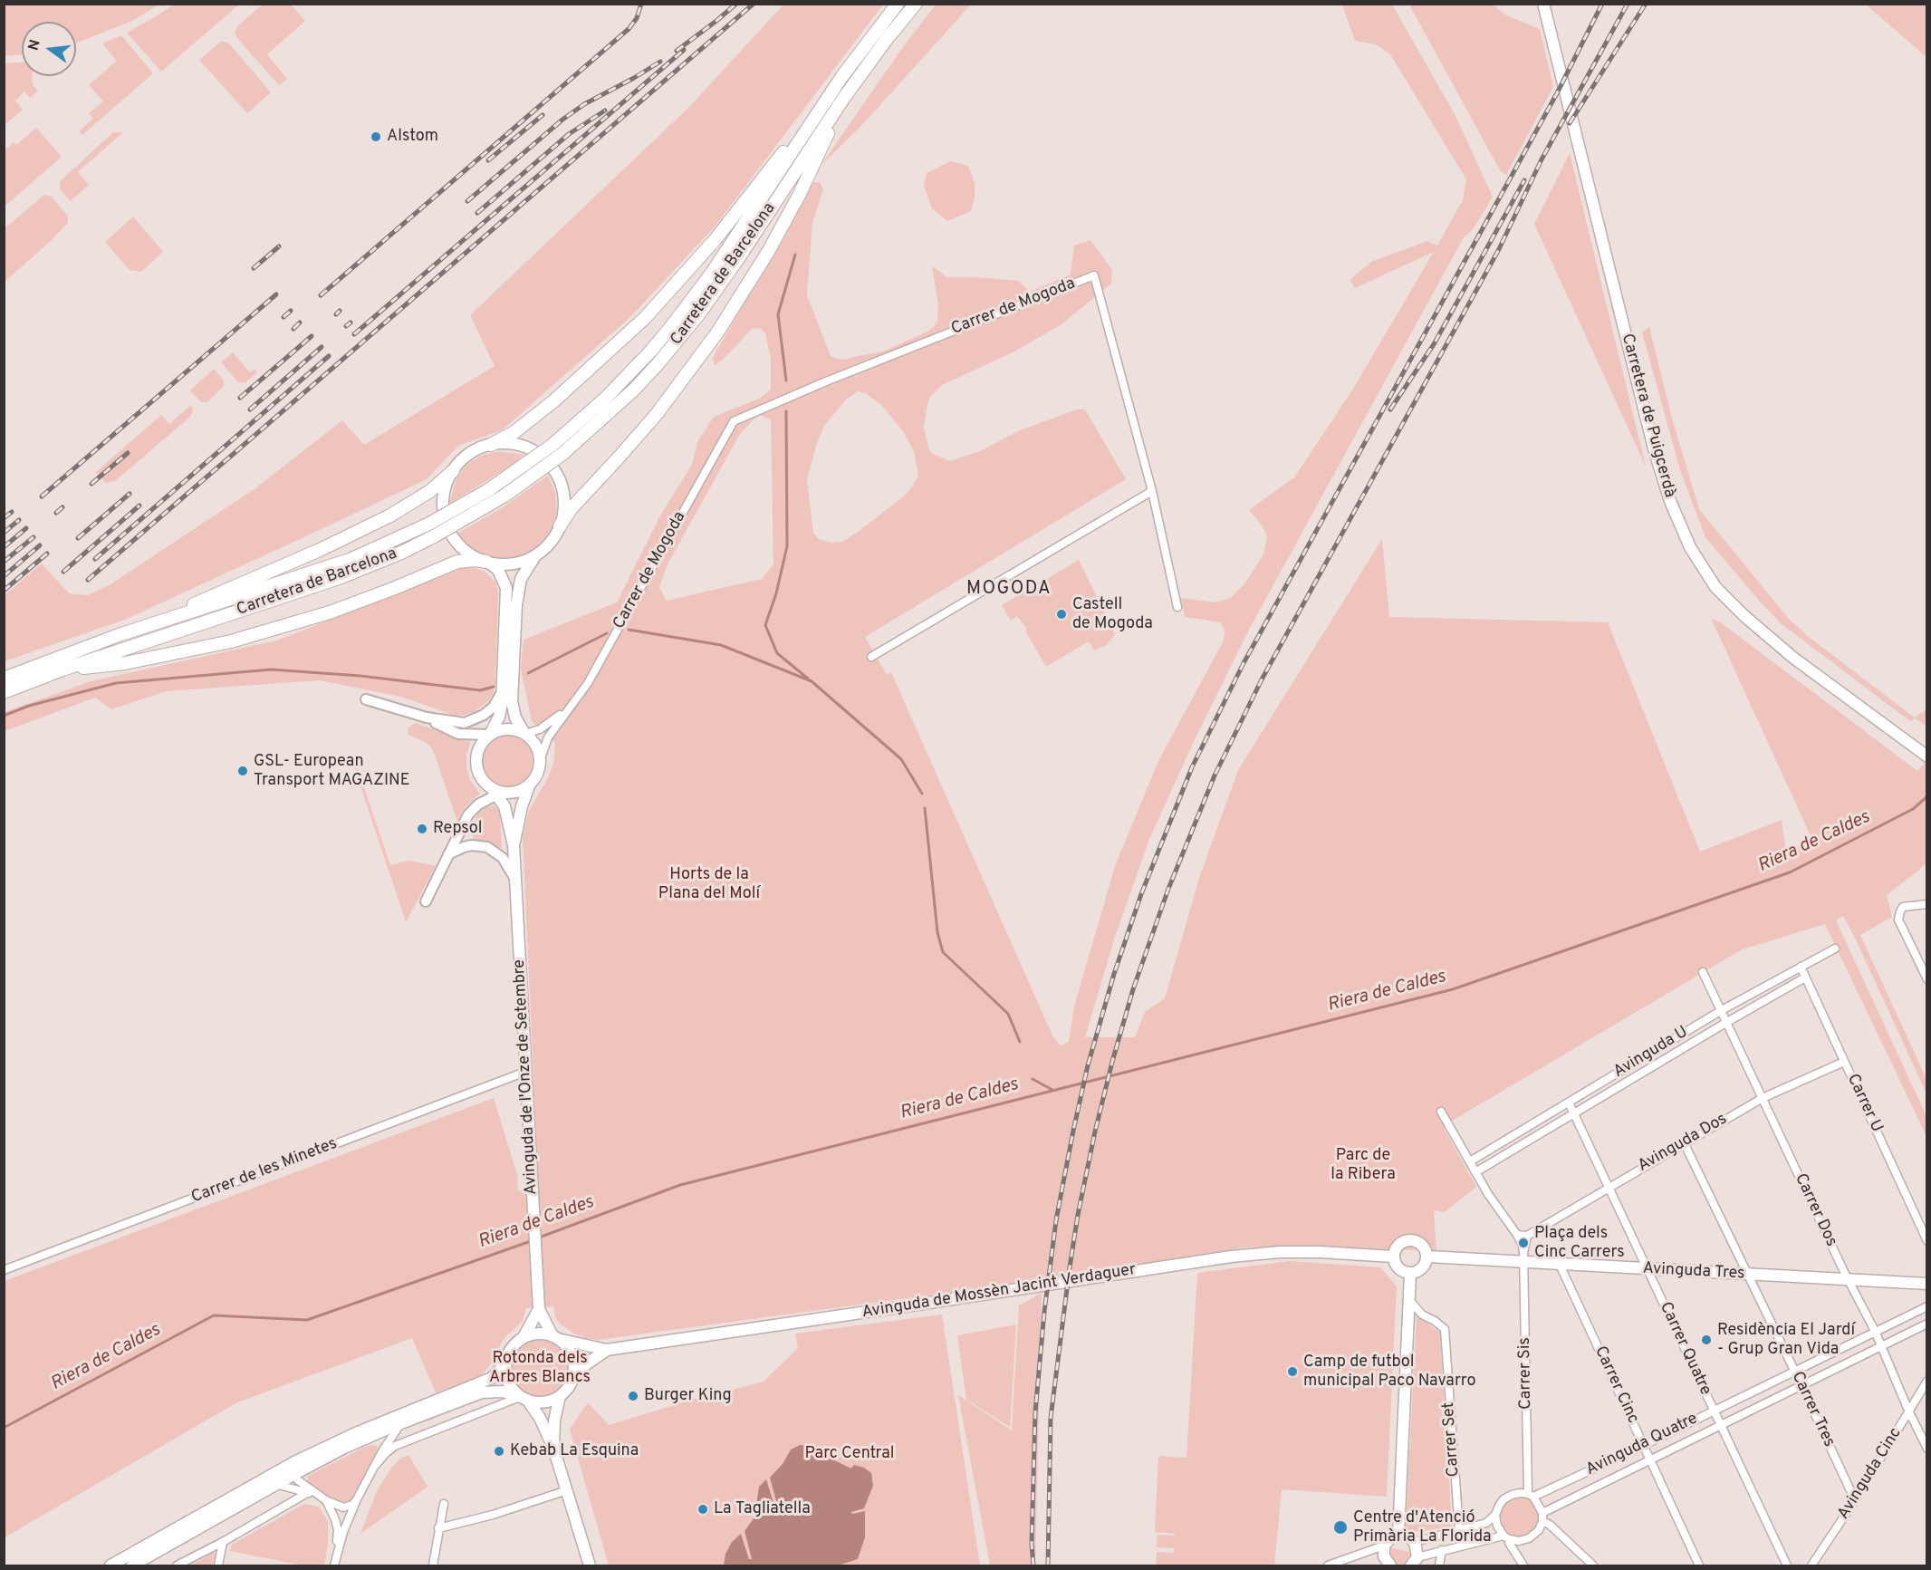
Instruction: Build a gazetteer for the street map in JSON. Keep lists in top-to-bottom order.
{
  "streets": {
    "highway": ["Carretera de Barcelona"],
    "main road": [
      "Carretera de Puigcerdà",
      "Avinguda de l'Onze de Setembre",
      "Avinguda Tres",
      "Avinguda de Mossèn Jacint Verdaguer"
    ],
    "street": [
      "Carrer de Mogoda",
      "Avinguda U",
      "Carrer U",
      "Avinguda Dos",
      "Carrer de les Minetes",
      "Carrer Dos",
      "Carrer Quatre",
      "Carrer Sis",
      "Carrer Cinc",
      "Carrer Tres",
      "Carrer Set",
      "Avinguda Quatre",
      "Avinguda Cinc"
    ]
  },
  "crossings": [
    ["Carrer de Mogoda", "Avinguda de l'Onze de Setembre"],
    ["Avinguda U", "Carrer U"],
    ["Avinguda U", "Carrer Dos"],
    ["Avinguda U", "Carrer Quatre"],
    ["Avinguda de l'Onze de Setembre", "Carrer de les Minetes"],
    ["Avinguda de l'Onze de Setembre", "Avinguda de Mossèn Jacint Verdaguer"],
    ["Carrer U", "Avinguda Dos"],
    ["Avinguda Dos", "Carrer Dos"],
    ["Avinguda Dos", "Carrer Quatre"],
    ["Avinguda Dos", "Carrer Tres"],
    ["Carrer Dos", "Avinguda Tres"],
    ["Carrer Dos", "Avinguda Quatre"],
    ["Carrer Dos", "Avinguda Cinc"],
    ["Avinguda Tres", "Avinguda de Mossèn Jacint Verdaguer"],
    ["Avinguda Tres", "Carrer Quatre"],
    ["Avinguda Tres", "Carrer Sis"],
    ["Avinguda Tres", "Carrer Cinc"],
    ["Avinguda Tres", "Carrer Tres"],
    ["Carrer Quatre", "Avinguda Quatre"],
    ["Carrer Sis", "Avinguda Quatre"],
    ["Carrer Cinc", "Avinguda Quatre"],
    ["Carrer Tres", "Avinguda Quatre"],
    ["Carrer Tres", "Avinguda Cinc"]
  ],
  "districts": ["MOGODA"],
  "water": ["Riera de Caldes"],
  "parks": [
    "Horts de la Plana del Molí",
    "Parc de la Ribera",
    "Rotonda dels Arbres Blancs",
    "Parc Central"
  ],
  "places": [
    "Alstom",
    "Castell de Mogoda",
    "GSL- European Transport MAGAZINE",
    "Repsol",
    "Plaça dels Cinc Carrers",
    "Residència El Jardí - Grup Gran Vida",
    "Camp de futbol municipal Paco Navarro",
    "Burger King",
    "Kebab La Esquina",
    "La Tagliatella",
    "Centre d'Atenció Primària La Florida"
  ],
  "north": "left"
}
